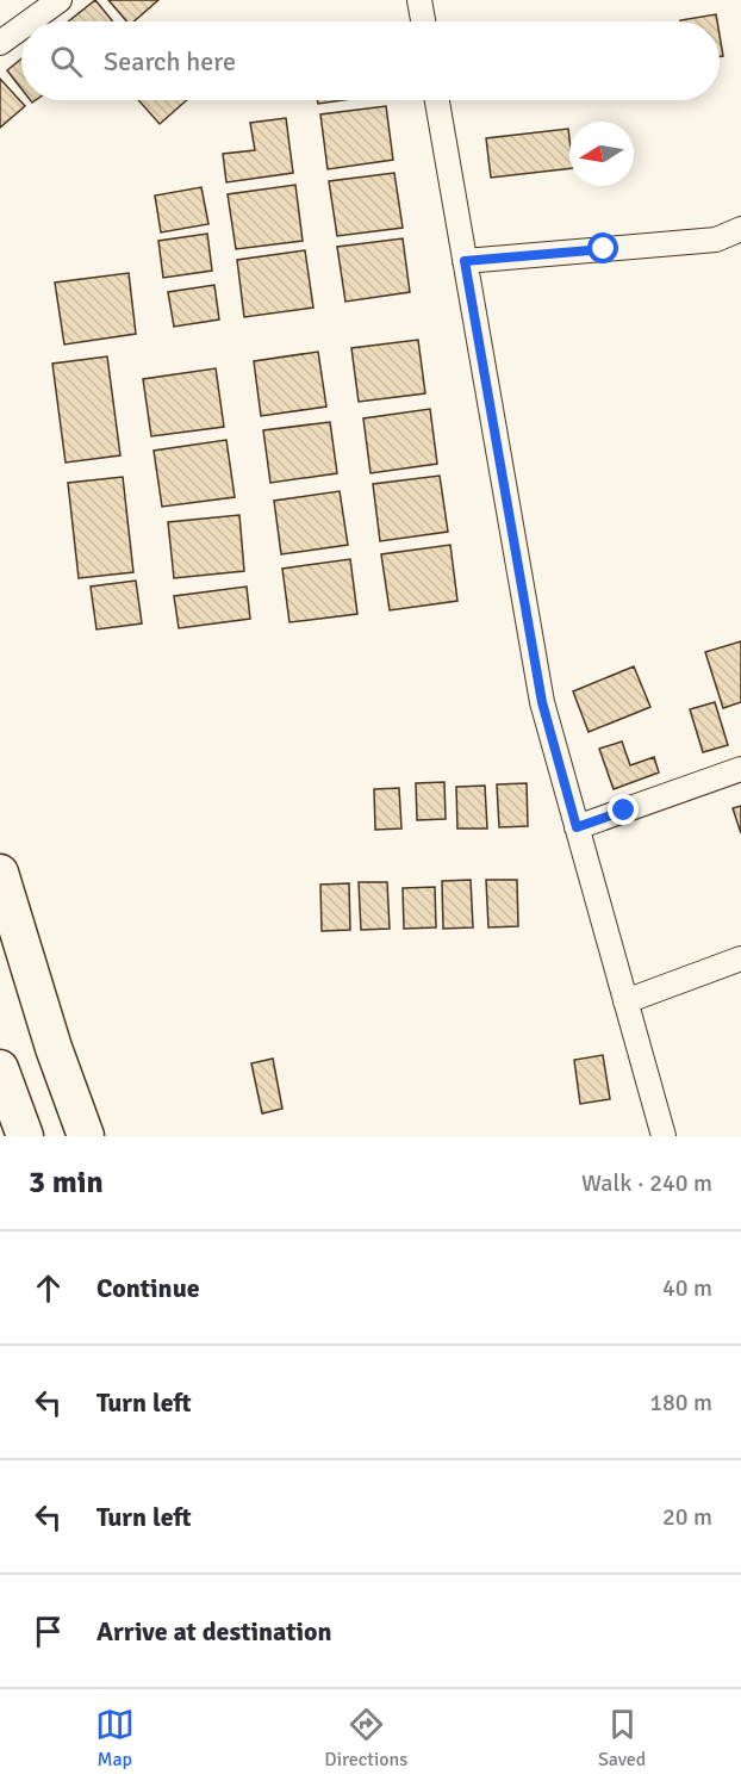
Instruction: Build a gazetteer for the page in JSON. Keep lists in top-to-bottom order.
{
  "north": "left",
  "page": {
    "search": "Search here",
    "heading": ["3 min", "Walk · 240 m"],
    "list": [
      ["Continue", "40 m"],
      ["Turn left", "180 m"],
      ["Turn left", "20 m"],
      "Arrive at destination"
    ],
    "nav": ["Map", "Directions", "Saved"]
  }
}
